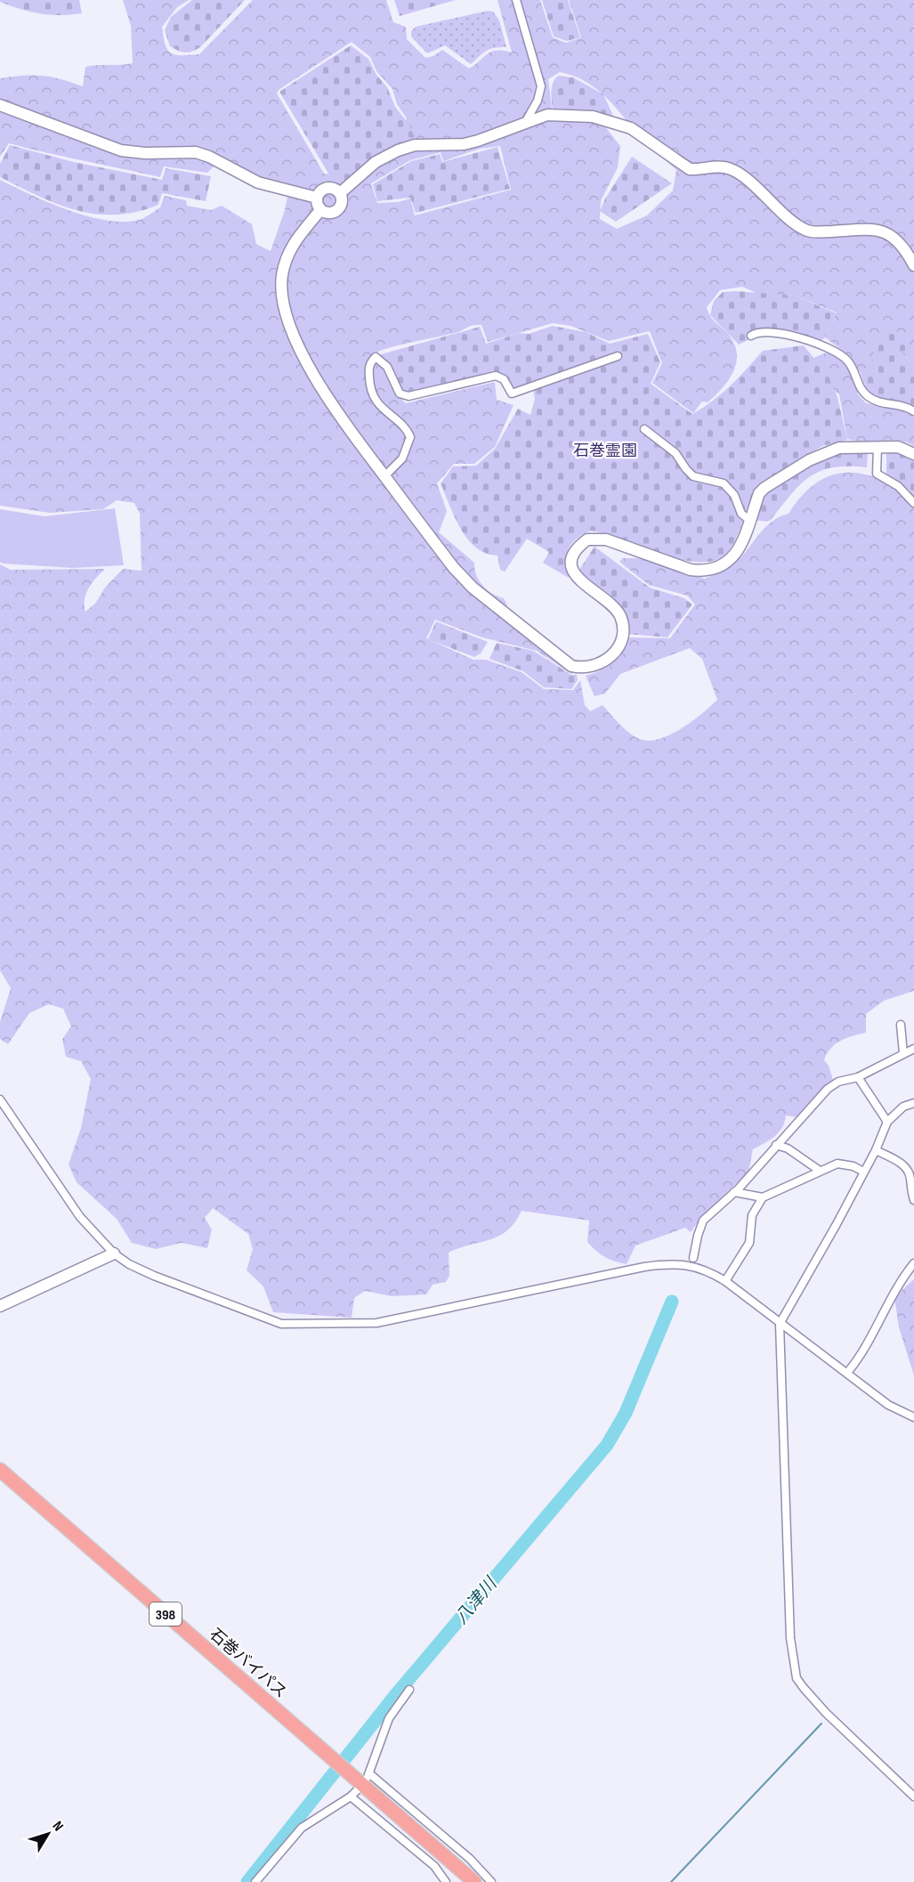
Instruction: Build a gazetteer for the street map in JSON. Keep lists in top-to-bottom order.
{
  "streets": {
    "highway": ["398", "石巻バイパス"]
  },
  "water": ["八津川"],
  "parks": ["石巻霊園"],
  "north": "top right"
}
